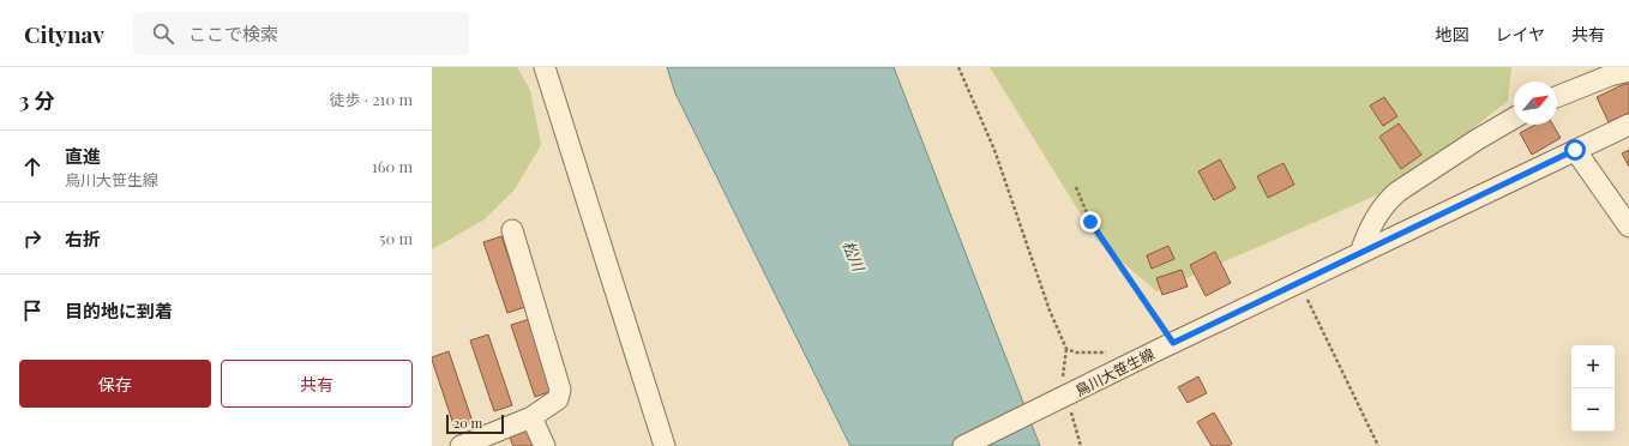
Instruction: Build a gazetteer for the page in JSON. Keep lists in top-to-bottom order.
{
  "streets": {
    "street": ["鳥川大笹生線"]
  },
  "water": ["松川"],
  "scale_bar": "20 m",
  "north": "top right",
  "page": {
    "header": "Citynav",
    "search": "ここで検索",
    "nav": ["地図", "レイヤ", "共有"],
    "heading": ["3 分", "徒歩 · 210 m"],
    "list": [
      ["直進", "鳥川大笹生線", "160 m"],
      ["右折", "50 m"],
      "目的地に到着"
    ],
    "buttons": ["保存", "共有"],
    "map_buttons": ["+", "−"],
    "scale": "20 m"
  }
}
